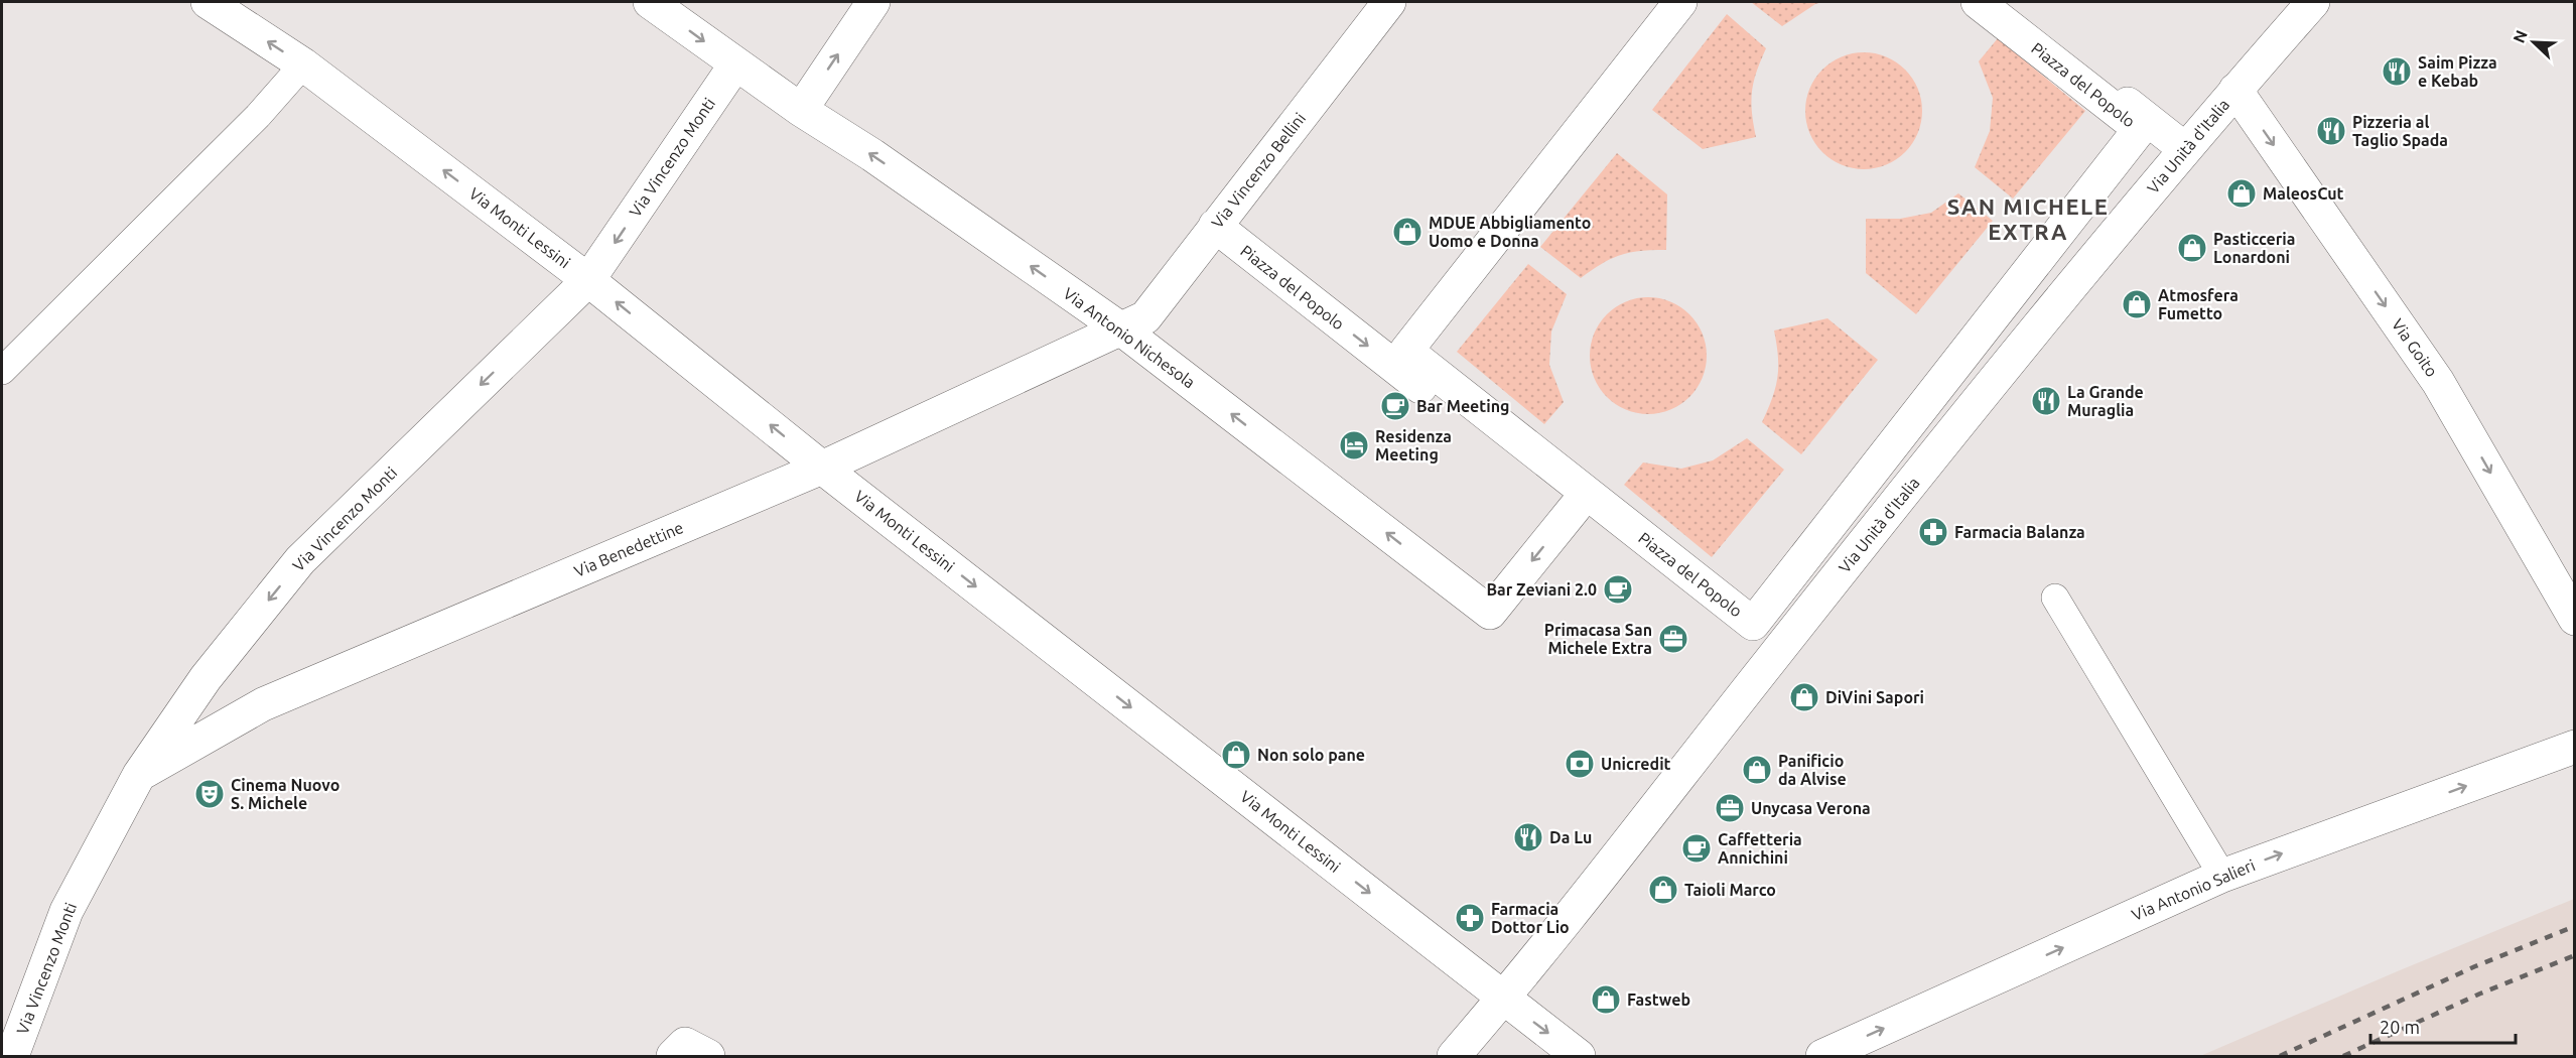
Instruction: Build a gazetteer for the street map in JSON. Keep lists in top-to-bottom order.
{
  "streets": {
    "street": [
      "Piazza del Popolo",
      "Via Unità d'Italia",
      "Via Vincenzo Monti",
      "Via Vincenzo Bellini",
      "Via Monti Lessini",
      "Via Antonio Nichesola",
      "Via Goito",
      "Via Benedettine",
      "Via Antonio Salieri"
    ]
  },
  "crossings": [
    ["Piazza del Popolo", "Via Unità d'Italia"],
    ["Piazza del Popolo", "Via Vincenzo Bellini"],
    ["Piazza del Popolo", "Via Antonio Nichesola"],
    ["Via Unità d'Italia", "Via Monti Lessini"],
    ["Via Unità d'Italia", "Via Goito"],
    ["Via Vincenzo Monti", "Via Monti Lessini"],
    ["Via Vincenzo Monti", "Via Antonio Nichesola"],
    ["Via Vincenzo Monti", "Via Benedettine"],
    ["Via Vincenzo Bellini", "Via Antonio Nichesola"],
    ["Via Vincenzo Bellini", "Via Benedettine"],
    ["Via Monti Lessini", "Via Benedettine"],
    ["Via Antonio Nichesola", "Via Benedettine"]
  ],
  "one_way": ["Via Vincenzo Monti", "Via Goito", "Via Antonio Salieri"],
  "districts": ["SAN MICHELE EXTRA"],
  "places": {
    "restaurant": [
      "Saim Pizza e Kebab",
      "Pizzeria al Taglio Spada",
      "La Grande Muraglia",
      "Da Lu"
    ],
    "shop": [
      "MaleosCut",
      "MDUE Abbigliamento Uomo e Donna",
      "Pasticceria Lonardoni",
      "Atmosfera Fumetto",
      "DiVini Sapori",
      "Non solo pane",
      "Panificio da Alvise",
      "Taioli Marco",
      "Fastweb"
    ],
    "cafe": ["Bar Meeting", "Bar Zeviani 2.0", "Caffetteria Annichini"],
    "hotel": ["Residenza Meeting"],
    "pharmacy": ["Farmacia Balanza", "Farmacia Dottor Lio"],
    "office": ["Primacasa San Michele Extra", "Unycasa Verona"],
    "bank": ["Unicredit"],
    "theatre": ["Cinema Nuovo S. Michele"]
  },
  "scale_bar": "20 m",
  "north": "top left"
}
